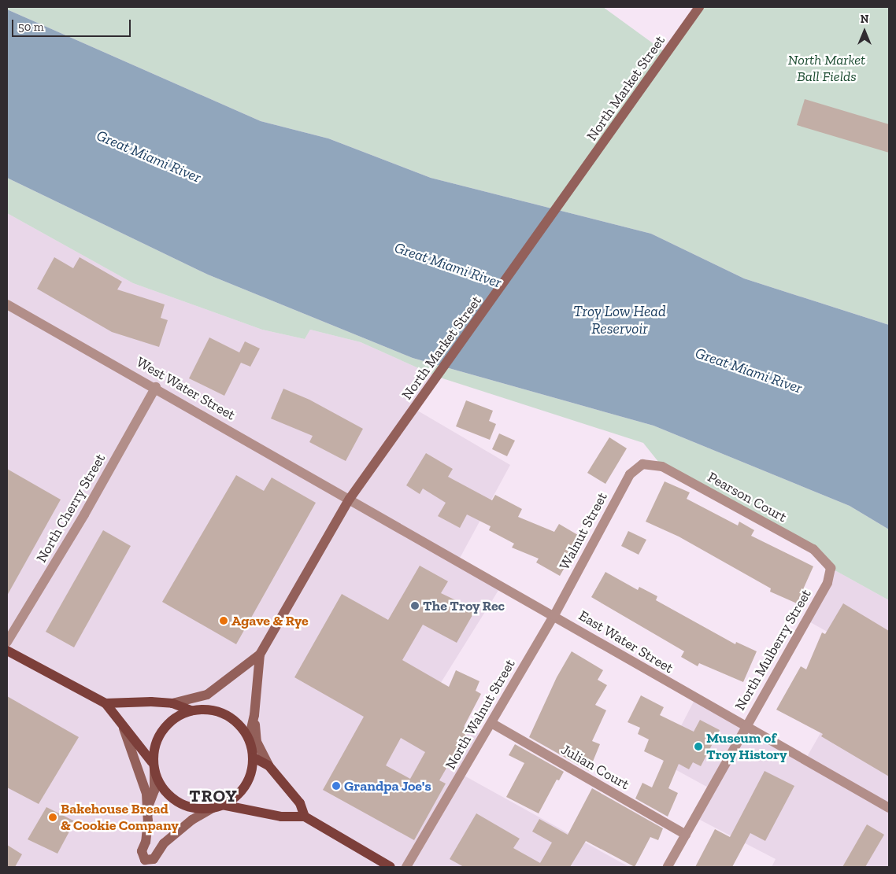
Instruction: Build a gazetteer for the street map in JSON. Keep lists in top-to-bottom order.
{
  "streets": {
    "main road": ["North Market Street"],
    "street": [
      "West Water Street",
      "Pearson Court",
      "North Cherry Street",
      "Walnut Street",
      "East Water Street",
      "North Mulberry Street",
      "North Walnut Street",
      "Julian Court"
    ]
  },
  "crossings": [
    ["North Market Street", "West Water Street"],
    ["North Market Street", "East Water Street"],
    ["West Water Street", "North Cherry Street"],
    ["West Water Street", "East Water Street"],
    ["Pearson Court", "Walnut Street"],
    ["Pearson Court", "North Mulberry Street"],
    ["Walnut Street", "East Water Street"],
    ["Walnut Street", "North Walnut Street"],
    ["East Water Street", "North Mulberry Street"],
    ["East Water Street", "North Walnut Street"],
    ["North Mulberry Street", "Julian Court"],
    ["North Walnut Street", "Julian Court"]
  ],
  "districts": ["TROY"],
  "water": ["Great Miami River", "Troy Low Head Reservoir"],
  "parks": ["North Market Ball Fields"],
  "places": [
    "The Troy Rec",
    "Agave & Rye",
    "Museum of Troy History",
    "Grandpa Joe's",
    "Bakehouse Bread & Cookie Company"
  ],
  "scale_bar": "50 m",
  "north": "top"
}
